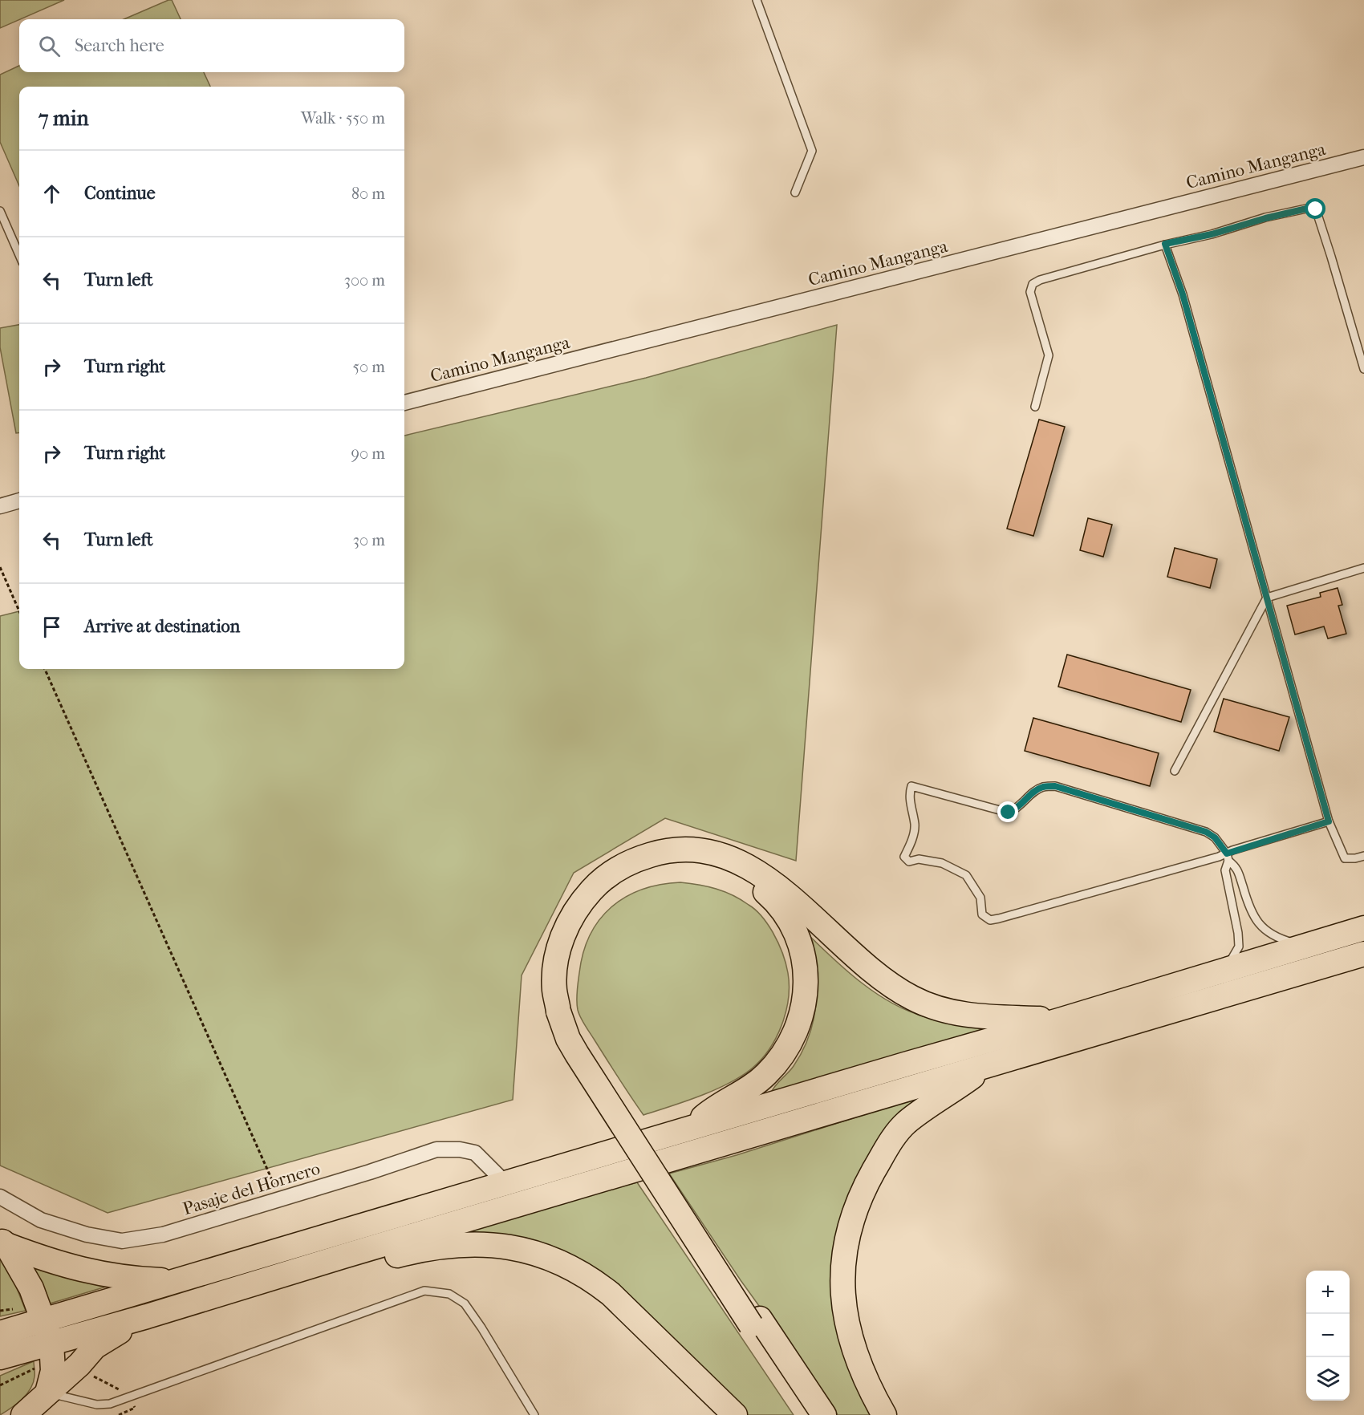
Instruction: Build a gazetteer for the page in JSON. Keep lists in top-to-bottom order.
{
  "streets": {
    "street": ["Camino Manganga", "Pasaje del Hornero"]
  },
  "page": {
    "search": "Search here",
    "heading": ["7 min", "Walk · 550 m"],
    "list": [
      ["Continue", "80 m"],
      ["Turn left", "300 m"],
      ["Turn right", "50 m"],
      ["Turn right", "90 m"],
      ["Turn left", "30 m"],
      "Arrive at destination"
    ],
    "map_buttons": ["+", "−"]
  }
}
